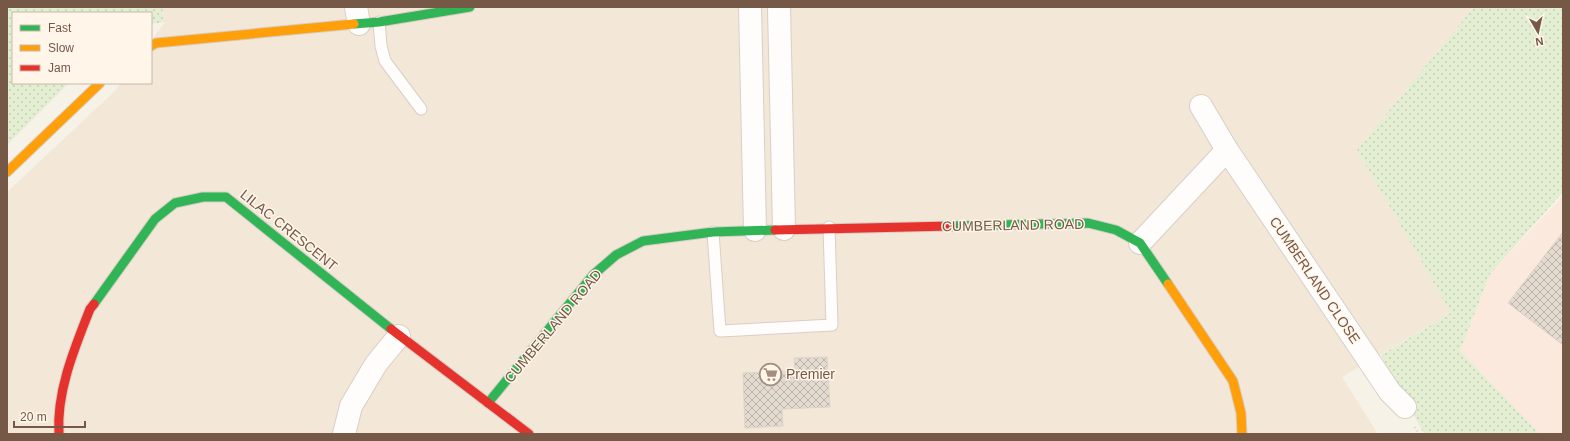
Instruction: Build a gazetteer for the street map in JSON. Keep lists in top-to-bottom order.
{
  "streets": {
    "street": ["CUMBERLAND ROAD", "LILAC CRESCENT", "CUMBERLAND CLOSE"]
  },
  "crossings": [
    ["CUMBERLAND ROAD", "LILAC CRESCENT"]
  ],
  "places": {
    "supermarket": ["Premier"]
  },
  "legend": ["Fast", "Slow", "Jam"],
  "scale_bar": "20 m",
  "north": "bottom"
}
